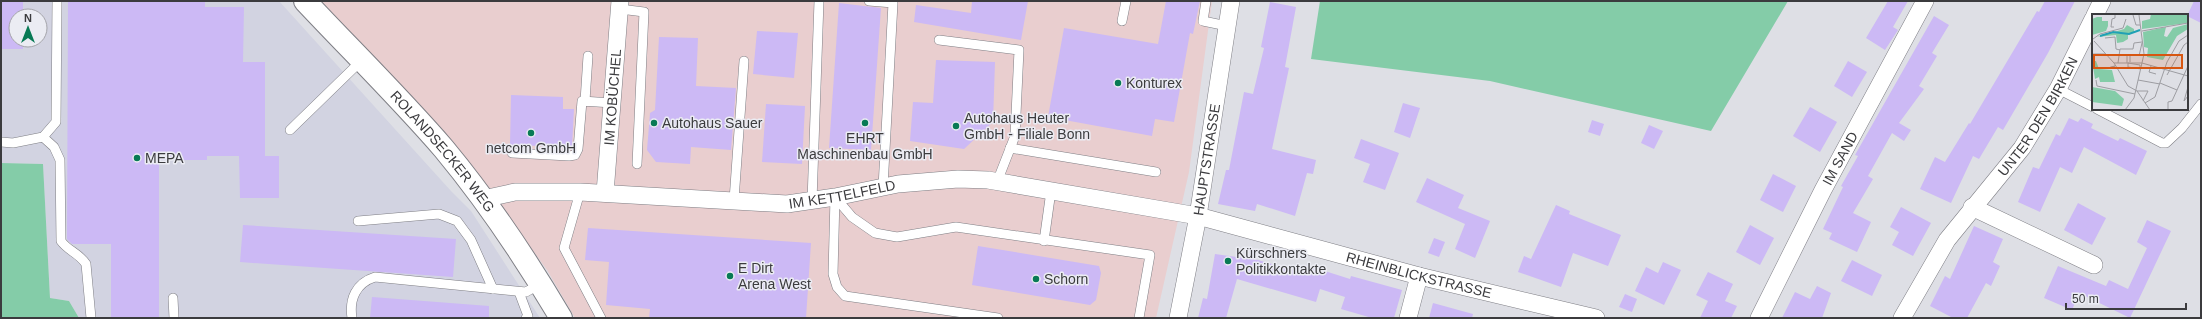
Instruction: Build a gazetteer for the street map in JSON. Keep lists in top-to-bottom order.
{
  "streets": {
    "street": [
      "IM KOBÜCHEL",
      "UNTER DEN BIRKEN",
      "ROLANDSECKER WEG",
      "IM SAND",
      "HAUPTSTRASSE",
      "IM KETTELFELD",
      "RHEINBLICKSTRASSE"
    ]
  },
  "crossings": [
    ["IM KOBÜCHEL", "IM KETTELFELD"],
    ["ROLANDSECKER WEG", "IM KETTELFELD"],
    ["HAUPTSTRASSE", "IM KETTELFELD"],
    ["HAUPTSTRASSE", "RHEINBLICKSTRASSE"],
    ["IM KETTELFELD", "RHEINBLICKSTRASSE"]
  ],
  "places": [
    "Konturex",
    "Autohaus Sauer",
    "EHRT Maschinenbau GmbH",
    "Autohaus Heuter GmbH - Filiale Bonn",
    "netcom GmbH",
    "MEPA",
    "Kürschners Politikkontakte",
    "E Dirt Arena West",
    "Schorn"
  ],
  "scale_bar": "50 m",
  "north": "top"
}
